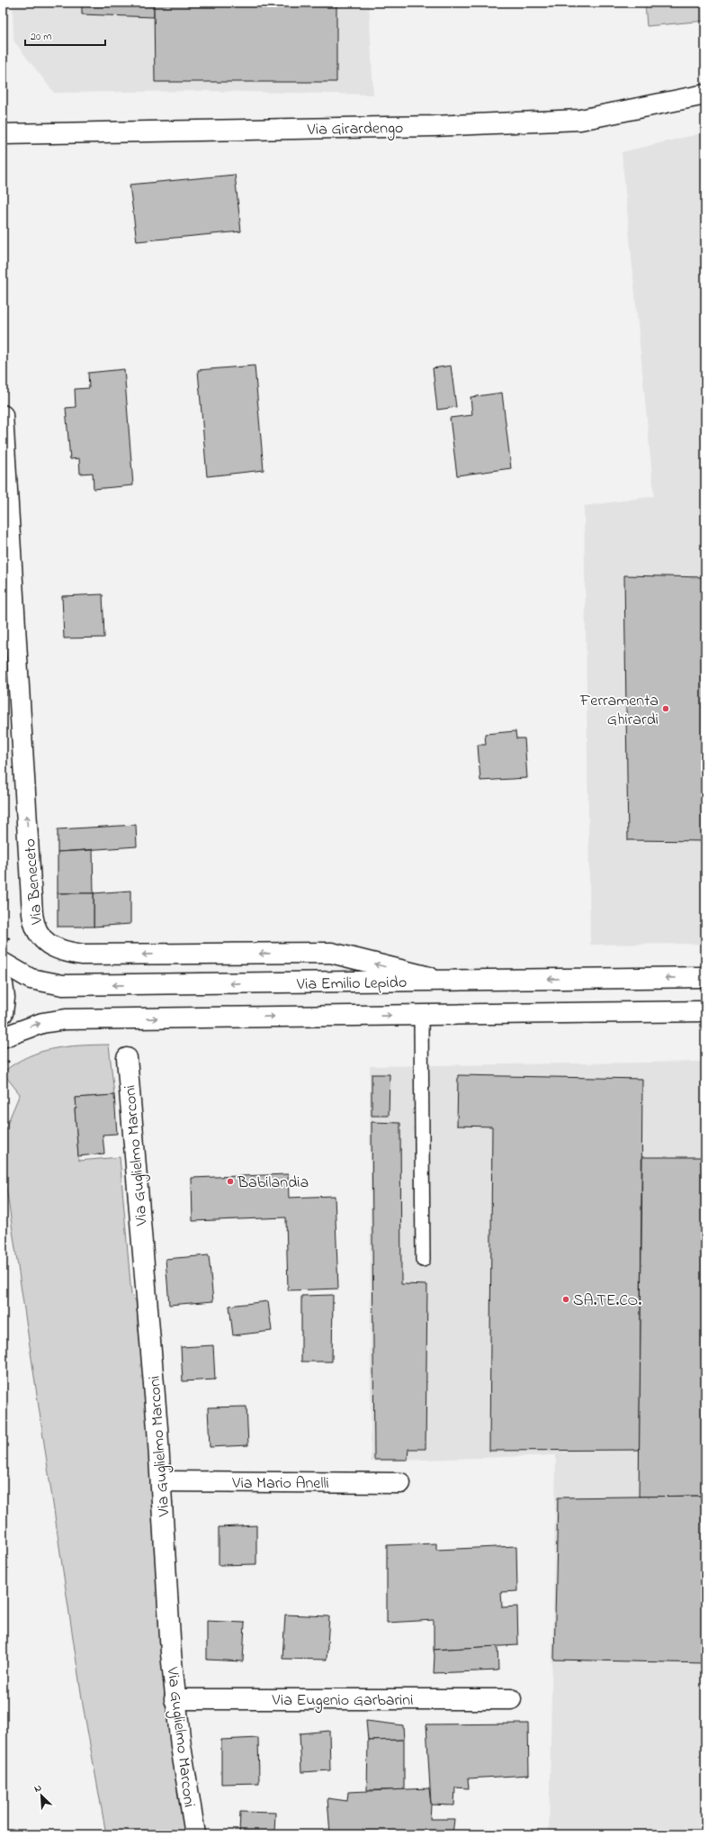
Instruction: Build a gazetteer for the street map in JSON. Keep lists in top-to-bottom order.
{
  "streets": {
    "street": [
      "Via Girardengo",
      "Via Beneceto",
      "Via Emilio Lepido",
      "Via Guglielmo Marconi",
      "Via Mario Anelli",
      "Via Eugenio Garbarini"
    ]
  },
  "crossings": [
    ["Via Beneceto", "Via Emilio Lepido"],
    ["Via Guglielmo Marconi", "Via Mario Anelli"],
    ["Via Guglielmo Marconi", "Via Eugenio Garbarini"]
  ],
  "places": ["Ferramenta Ghirardi", "Babilandia", "SA.TE.CO."],
  "scale_bar": "20 m",
  "north": "top left"
}
